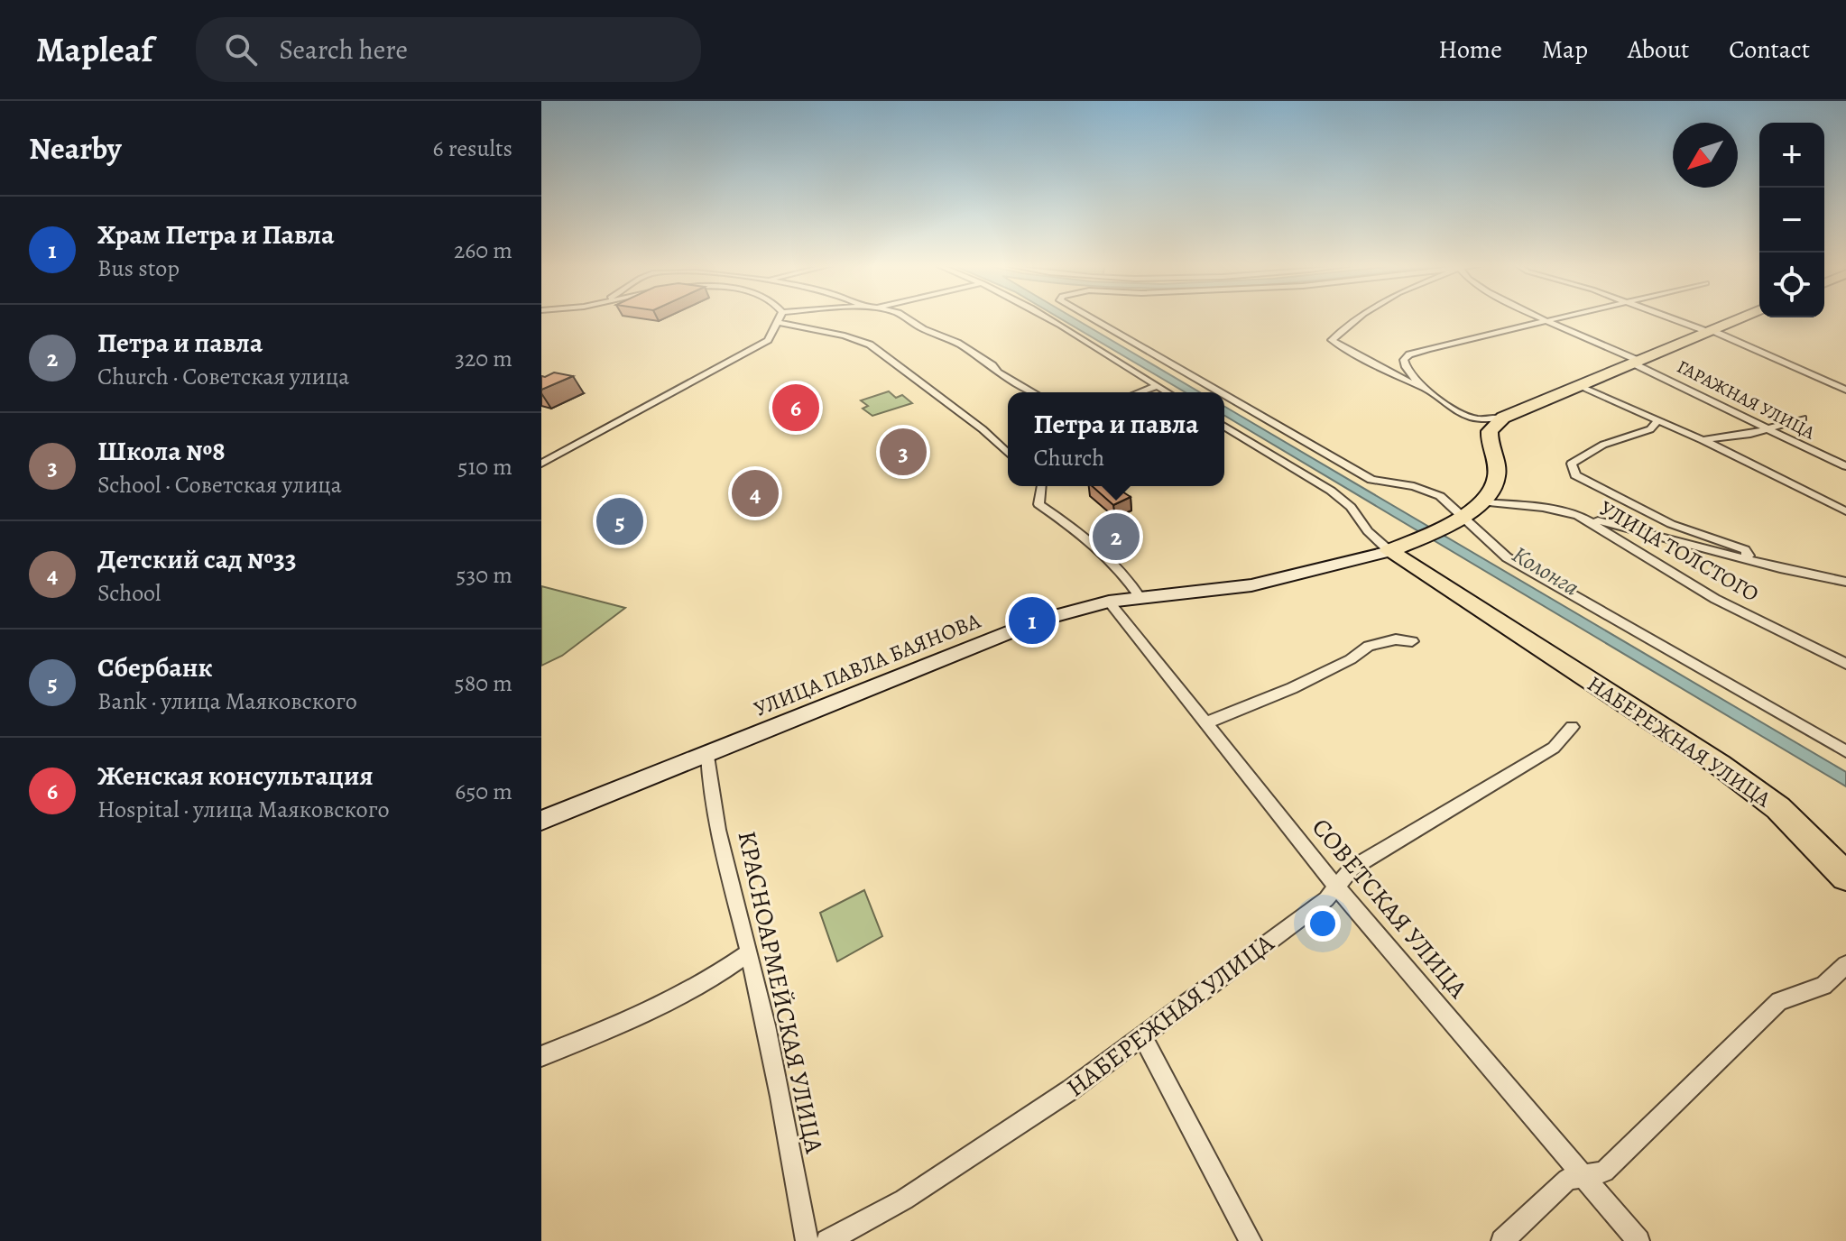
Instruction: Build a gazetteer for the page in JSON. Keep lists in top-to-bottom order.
{
  "streets": {
    "highway": ["НАБЕРЕЖНАЯ УЛИЦА"],
    "main road": ["УЛИЦА ПАВЛА БАЯНОВА"],
    "street": [
      "ГАРАЖНАЯ УЛИЦА",
      "УЛИЦА ТОЛСТОГО",
      "СОВЕТСКАЯ УЛИЦА",
      "КРАСНОАРМЕЙСКАЯ УЛИЦА"
    ]
  },
  "crossings": [
    ["УЛИЦА ПАВЛА БАЯНОВА", "НАБЕРЕЖНАЯ УЛИЦА"],
    ["УЛИЦА ПАВЛА БАЯНОВА", "СОВЕТСКАЯ УЛИЦА"],
    ["УЛИЦА ПАВЛА БАЯНОВА", "КРАСНОАРМЕЙСКАЯ УЛИЦА"],
    ["НАБЕРЕЖНАЯ УЛИЦА", "СОВЕТСКАЯ УЛИЦА"]
  ],
  "water": ["Колонга"],
  "north": "bottom left",
  "page": {
    "header": "Mapleaf",
    "search": "Search here",
    "nav": [
      "Home",
      "Map",
      "About",
      "Contact"
    ],
    "heading": ["Nearby", "6 results"],
    "map_buttons": ["+", "−"],
    "list": [
      {
        "mark": "1",
        "name": "Храм Петра и Павла",
        "note": "Bus stop",
        "value": "260 m"
      },
      {
        "mark": "2",
        "name": "Петра и павла",
        "note": "Church · Советская улица",
        "value": "320 m"
      },
      {
        "mark": "3",
        "name": "Школа №8",
        "note": "School · Советская улица",
        "value": "510 m"
      },
      {
        "mark": "4",
        "name": "Детский сад №33",
        "note": "School",
        "value": "530 m"
      },
      {
        "mark": "5",
        "name": "Сбербанк",
        "note": "Bank · улица Маяковского",
        "value": "580 m"
      },
      {
        "mark": "6",
        "name": "Женская консультация",
        "note": "Hospital · улица Маяковского",
        "value": "650 m"
      }
    ],
    "pins": [
      "6",
      "3",
      "4",
      "5",
      "2",
      "1"
    ],
    "popup": ["Петра и павла", "Church"]
  }
}
